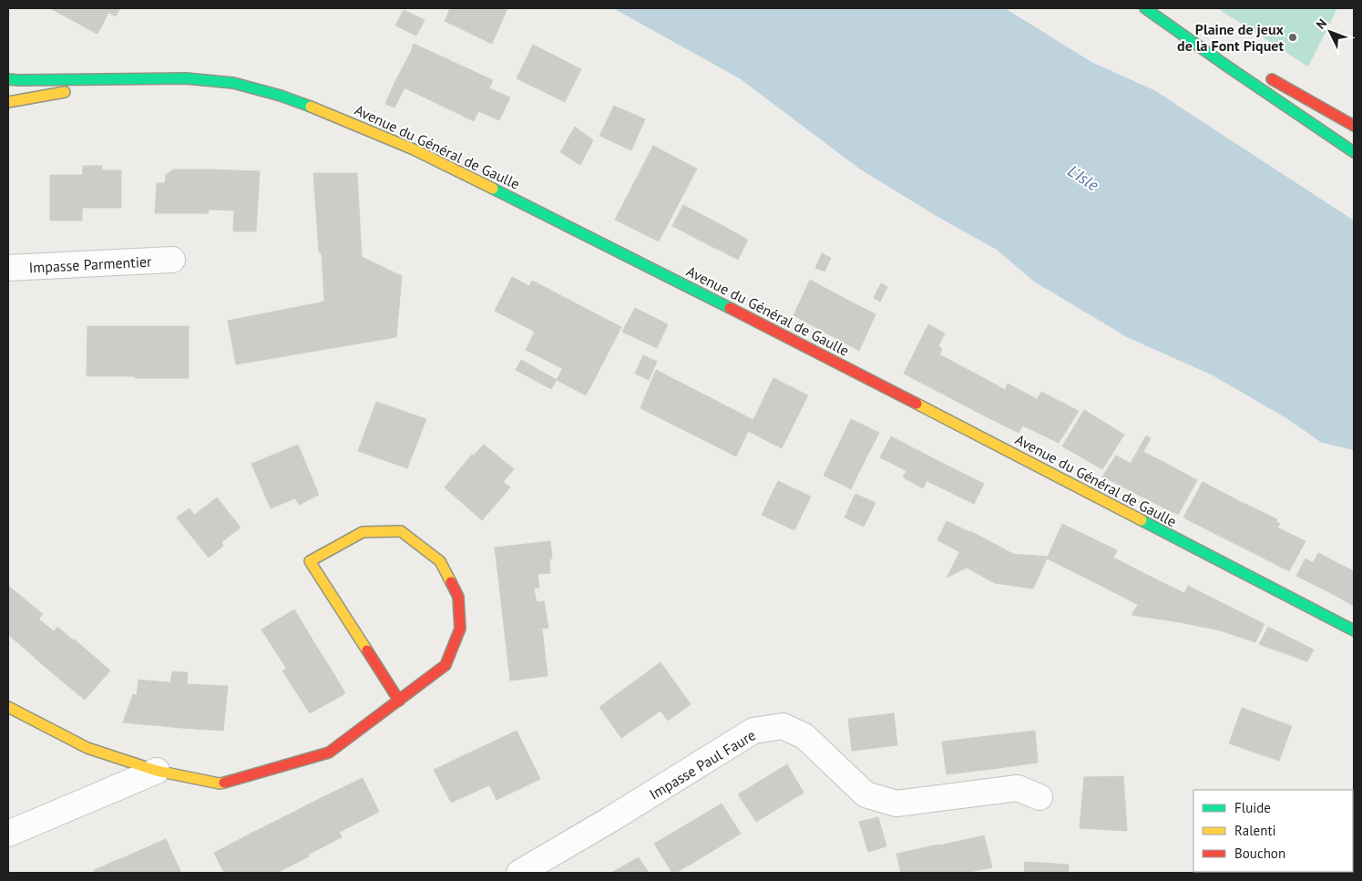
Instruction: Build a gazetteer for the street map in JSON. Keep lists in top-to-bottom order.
{
  "streets": {
    "main road": ["Avenue du Général de Gaulle"],
    "street": ["Impasse Parmentier", "Impasse Paul Faure"]
  },
  "water": ["L'Isle"],
  "places": ["Plaine de jeux de la Font Piquet"],
  "legend": ["Fluide", "Ralenti", "Bouchon"],
  "north": "top left"
}
